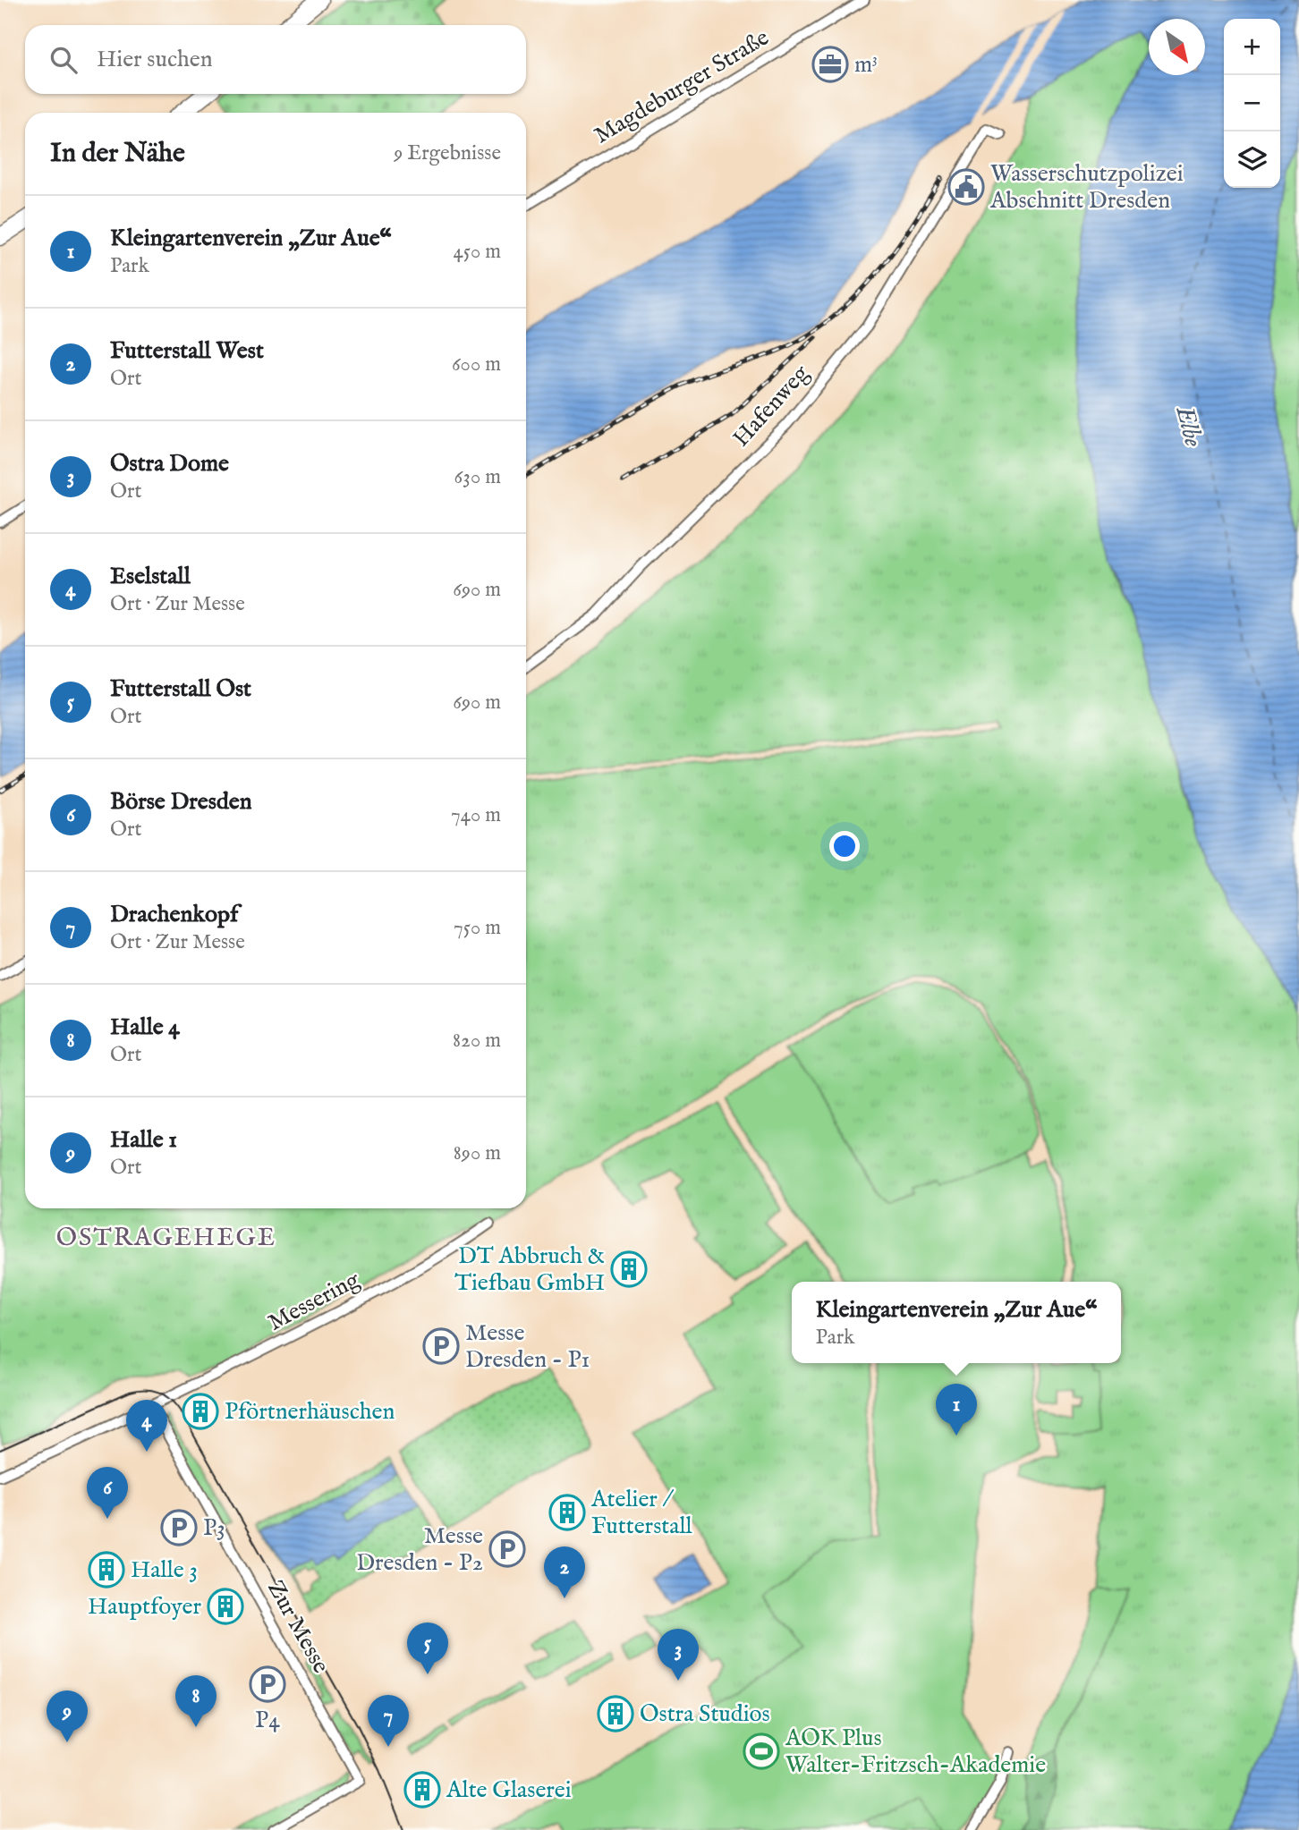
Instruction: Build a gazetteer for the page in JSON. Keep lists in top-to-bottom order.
{
  "streets": {
    "street": [
      "Magdeburger Straße",
      "Hafenweg",
      "Messering",
      "Zur Messe"
    ]
  },
  "crossings": [
    ["Messering", "Zur Messe"]
  ],
  "districts": ["OSTRAGEHEGE"],
  "water": ["Elbe"],
  "places": {
    "office": ["m³"],
    "public building": ["Wasserschutzpolizei Abschnitt Dresden"],
    "building": [
      "DT Abbruch & Tiefbau GmbH",
      "Pförtnerhäuschen",
      "Atelier / Futterstall",
      "Halle 3",
      "Hauptfoyer",
      "Ostra Studios",
      "Alte Glaserei"
    ],
    "parking": [
      "Messe Dresden - P1",
      "P3",
      "Messe Dresden - P2",
      "P4"
    ],
    "sports": ["AOK Plus Walter-Fritzsch-Akademie"]
  },
  "north": "bottom right",
  "page": {
    "map_buttons": ["+", "−"],
    "search": "Hier suchen",
    "heading": ["In der Nähe", "9 Ergebnisse"],
    "list": [
      {
        "mark": "1",
        "name": "Kleingartenverein „Zur Aue“",
        "note": "Park",
        "value": "450 m"
      },
      {
        "mark": "2",
        "name": "Futterstall West",
        "note": "Ort",
        "value": "600 m"
      },
      {
        "mark": "3",
        "name": "Ostra Dome",
        "note": "Ort",
        "value": "630 m"
      },
      {
        "mark": "4",
        "name": "Eselstall",
        "note": "Ort · Zur Messe",
        "value": "690 m"
      },
      {
        "mark": "5",
        "name": "Futterstall Ost",
        "note": "Ort",
        "value": "690 m"
      },
      {
        "mark": "6",
        "name": "Börse Dresden",
        "note": "Ort",
        "value": "740 m"
      },
      {
        "mark": "7",
        "name": "Drachenkopf",
        "note": "Ort · Zur Messe",
        "value": "750 m"
      },
      {
        "mark": "8",
        "name": "Halle 4",
        "note": "Ort",
        "value": "820 m"
      },
      {
        "mark": "9",
        "name": "Halle 1",
        "note": "Ort",
        "value": "890 m"
      }
    ],
    "popup": ["Kleingartenverein „Zur Aue“", "Park"],
    "pins": [
      "1",
      "4",
      "6",
      "2",
      "5",
      "3",
      "8",
      "9",
      "7"
    ]
  }
}
